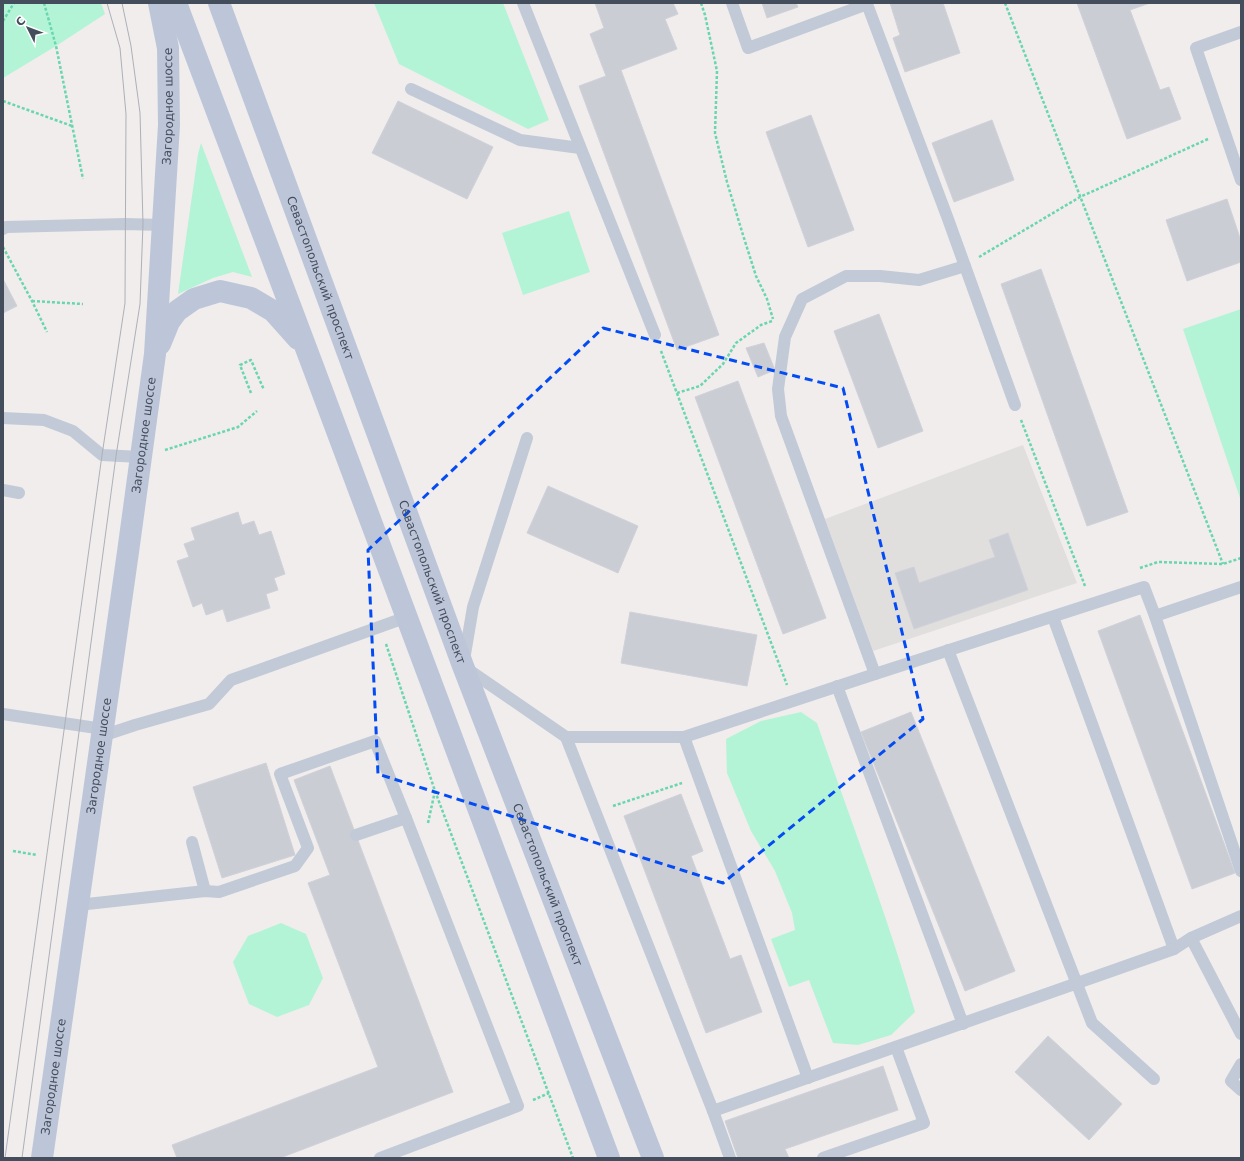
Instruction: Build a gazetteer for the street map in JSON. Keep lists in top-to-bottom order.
{
  "streets": {
    "main road": ["Загородное шоссе", "Севастопольский проспект"]
  },
  "north": "top left"
}
